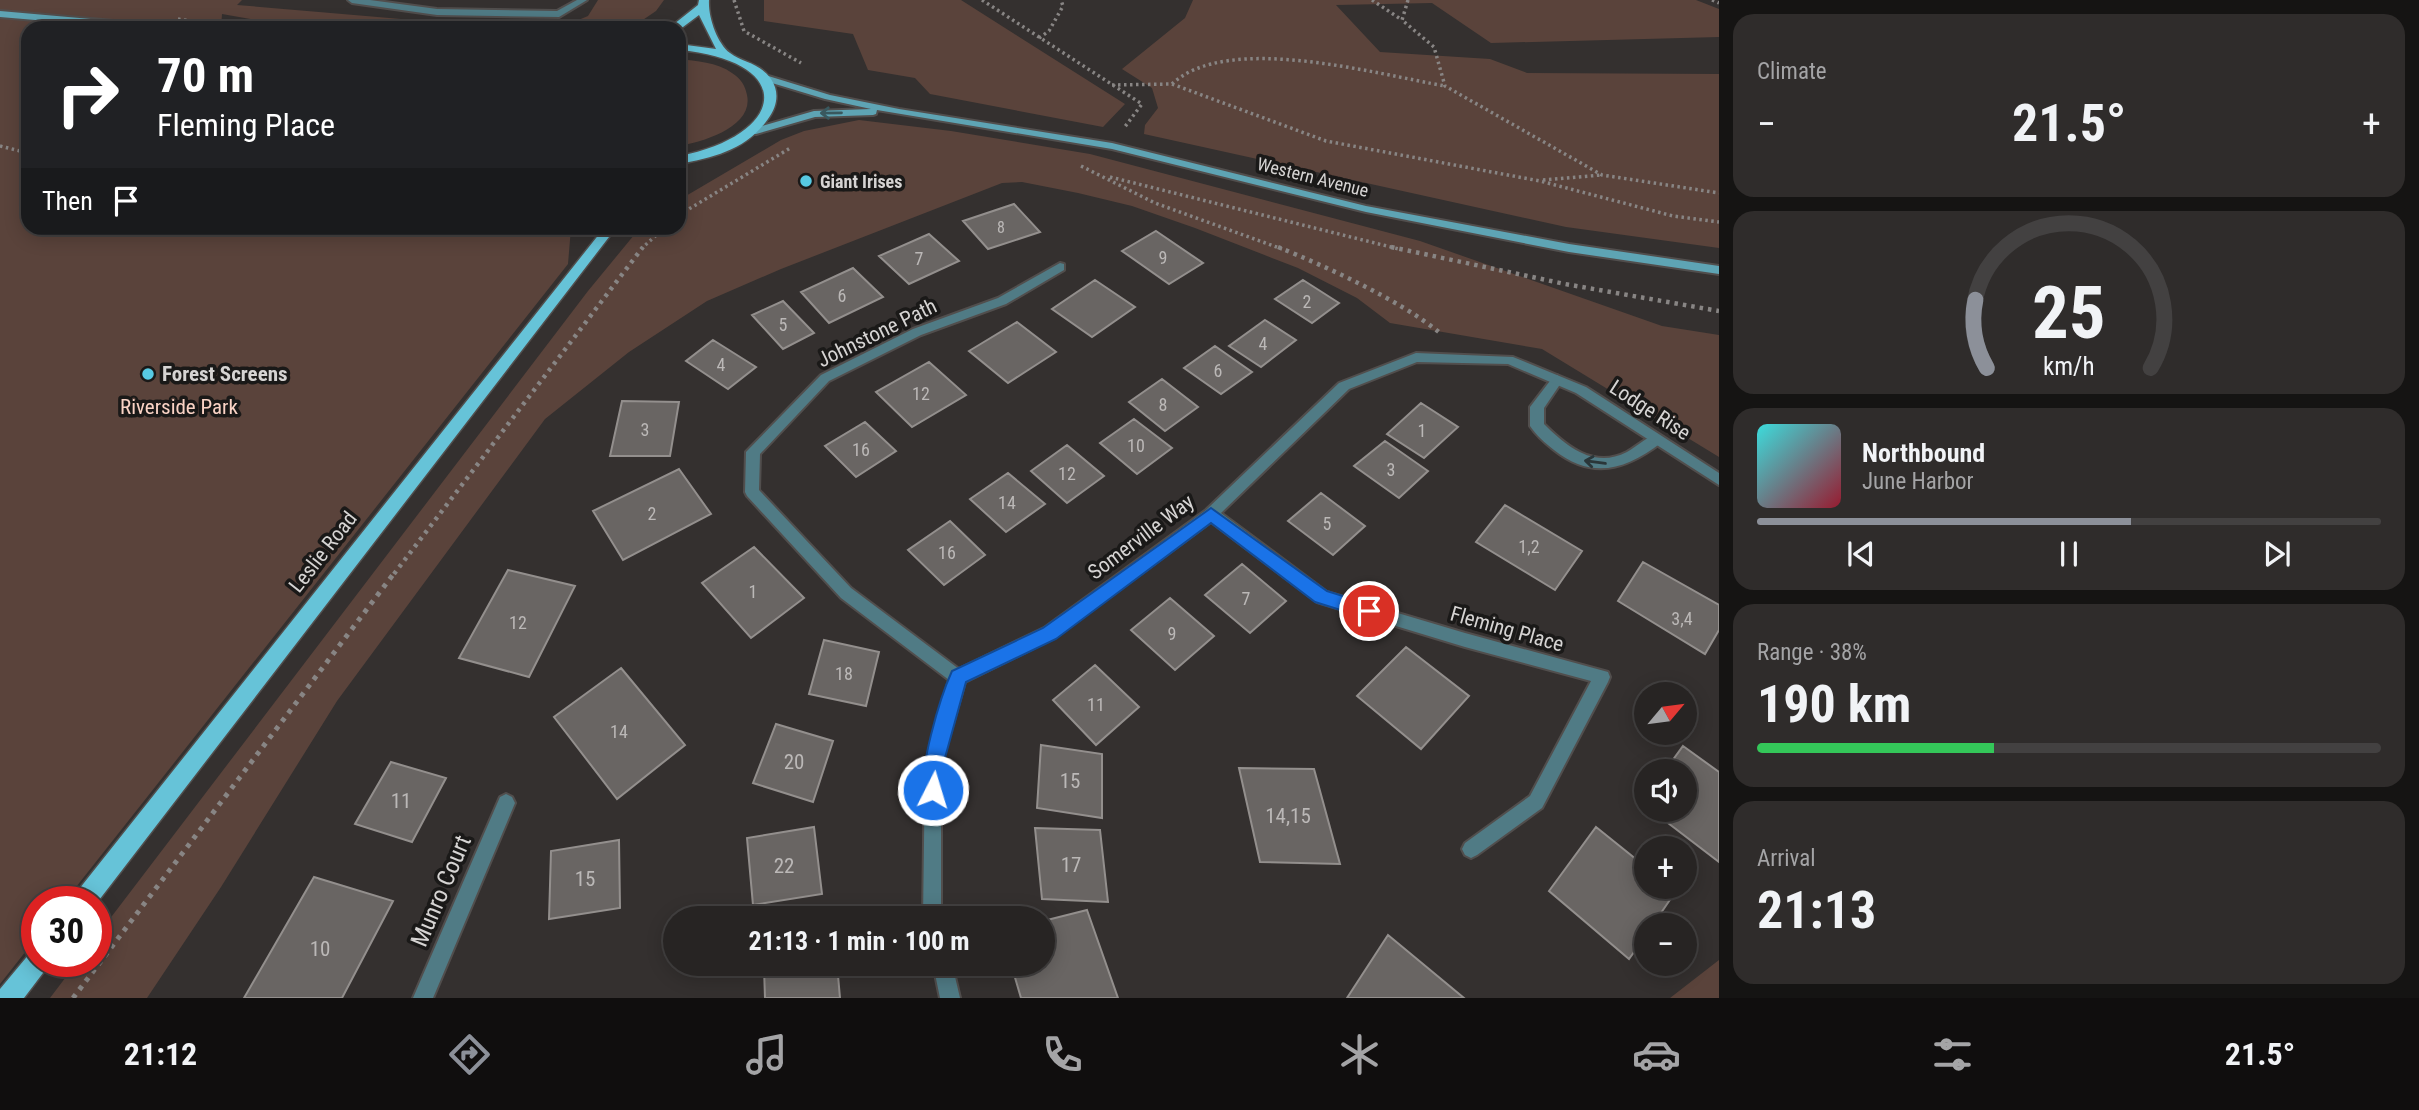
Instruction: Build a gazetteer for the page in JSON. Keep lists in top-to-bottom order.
{
  "streets": {
    "main road": ["Western Avenue", "Leslie Road"],
    "street": [
      "Johnstone Path",
      "Lodge Rise",
      "Somerville Way",
      "Fleming Place",
      "Munro Court"
    ]
  },
  "crossings": [
    ["Johnstone Path", "Somerville Way"],
    ["Lodge Rise", "Somerville Way"],
    ["Somerville Way", "Fleming Place"]
  ],
  "parks": ["Riverside Park"],
  "places": ["Giant Irises", "Forest Screens"],
  "house_numbers": [
    "8",
    "9",
    "7",
    "6",
    "2",
    "5",
    "4",
    "4",
    "6",
    "12",
    "8",
    "3",
    "1",
    "10",
    "16",
    "3",
    "12",
    "14",
    "2",
    "5",
    "1,2",
    "16",
    "1",
    "7",
    "3,4",
    "12",
    "9",
    "18",
    "11",
    "14",
    "20",
    "15",
    "11",
    "14,15",
    "17",
    "22",
    "15",
    "10"
  ],
  "north": "top right",
  "page": {
    "tile": [
      "Climate",
      ["Range · 38%", "190 km"],
      ["Arrival", "21:13"]
    ],
    "turn": ["70 m", "Fleming Place"],
    "heat": ["−", "21.5°", "+"],
    "then": "Then",
    "song": ["Northbound", "June Harbor"],
    "map_buttons": ["+", "−"],
    "limit": "30",
    "trip": "21:13 · 1 min · 100 m",
    "tabs": ["21:12", "21.5°"],
    "gauge": ["25", "km/h"]
  }
}
